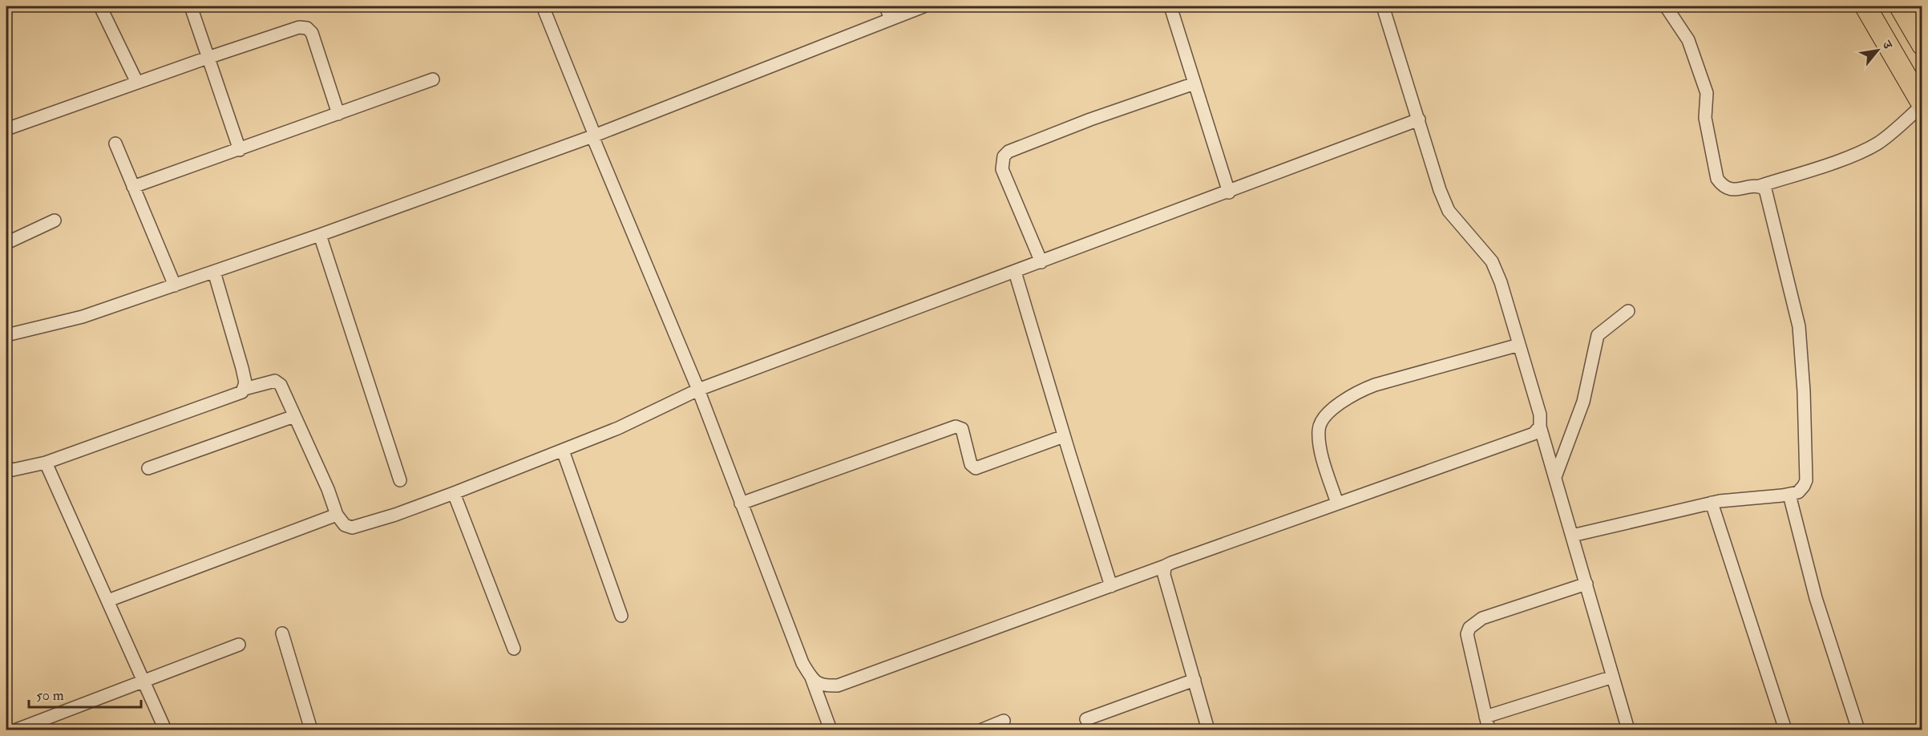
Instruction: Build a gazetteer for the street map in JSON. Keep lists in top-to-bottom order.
{
  "scale_bar": "50 m",
  "north": "top right"
}
